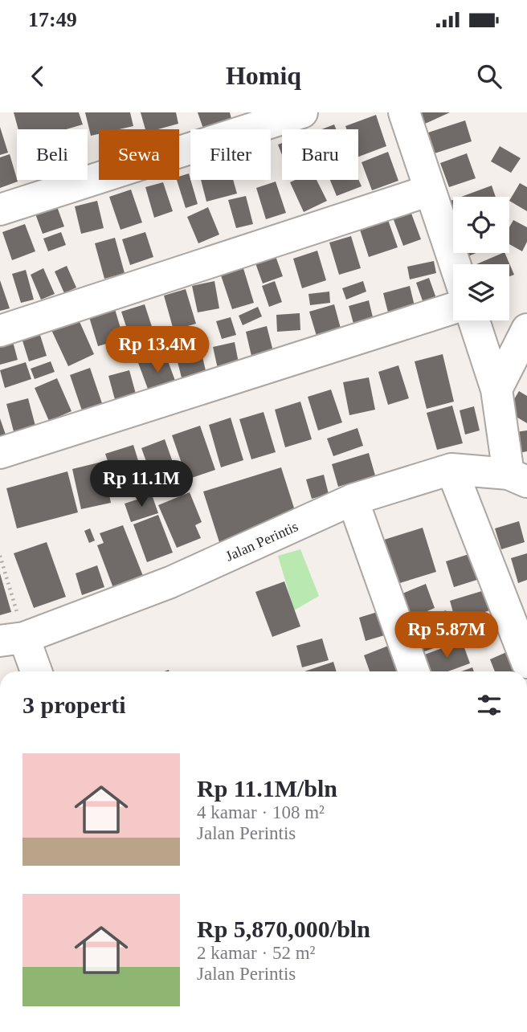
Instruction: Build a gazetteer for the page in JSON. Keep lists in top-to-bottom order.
{
  "streets": {
    "street": ["Jalan Perintis"]
  },
  "page": {
    "status": "17:49",
    "header": "Homiq",
    "chip": [
      "Beli",
      "Sewa",
      "Filter",
      "Baru"
    ],
    "price": ["Rp 13.4M", "Rp 11.1M", "Rp 5.87M"],
    "heading": "3 properti",
    "list": [
      {
        "name": "Rp 11.1M/bln",
        "note": "4 kamar · 108 m² · Jalan Perintis"
      },
      {
        "name": "Rp 5,870,000/bln",
        "note": "2 kamar · 52 m² · Jalan Perintis"
      }
    ]
  }
}
